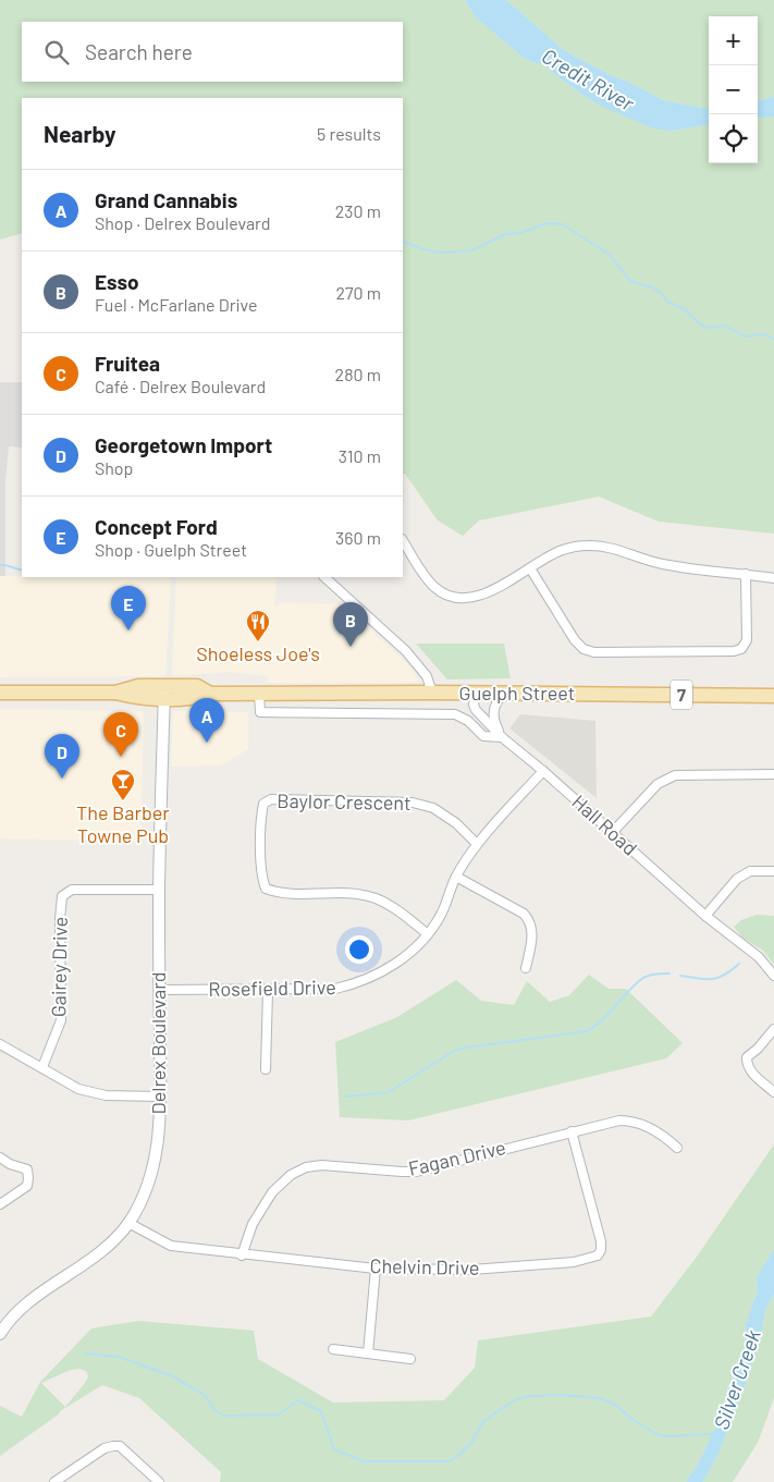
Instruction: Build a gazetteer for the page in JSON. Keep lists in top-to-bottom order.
{
  "streets": {
    "main road": ["Guelph Street", "7"],
    "street": [
      "Baylor Crescent",
      "Hall Road",
      "Gairey Drive",
      "Rosefield Drive",
      "Delrex Boulevard",
      "Fagan Drive",
      "Chelvin Drive"
    ]
  },
  "crossings": [
    ["Guelph Street", "Hall Road"],
    ["Guelph Street", "Delrex Boulevard"],
    ["Baylor Crescent", "Rosefield Drive"],
    ["Hall Road", "Rosefield Drive"],
    ["Gairey Drive", "Delrex Boulevard"],
    ["Rosefield Drive", "Delrex Boulevard"],
    ["Delrex Boulevard", "Chelvin Drive"],
    ["Fagan Drive", "Chelvin Drive"]
  ],
  "water": ["Credit River", "Silver Creek"],
  "places": {
    "restaurant": ["Shoeless Joe's"],
    "bar": ["The Barber Towne Pub"]
  },
  "page": {
    "map_buttons": ["+", "−"],
    "search": "Search here",
    "heading": ["Nearby", "5 results"],
    "list": [
      {
        "mark": "A",
        "name": "Grand Cannabis",
        "note": "Shop · Delrex Boulevard",
        "value": "230 m"
      },
      {
        "mark": "B",
        "name": "Esso",
        "note": "Fuel · McFarlane Drive",
        "value": "270 m"
      },
      {
        "mark": "C",
        "name": "Fruitea",
        "note": "Café · Delrex Boulevard",
        "value": "280 m"
      },
      {
        "mark": "D",
        "name": "Georgetown Import",
        "note": "Shop",
        "value": "310 m"
      },
      {
        "mark": "E",
        "name": "Concept Ford",
        "note": "Shop · Guelph Street",
        "value": "360 m"
      }
    ],
    "pins": [
      "E",
      "B",
      "A",
      "C",
      "D"
    ]
  }
}
